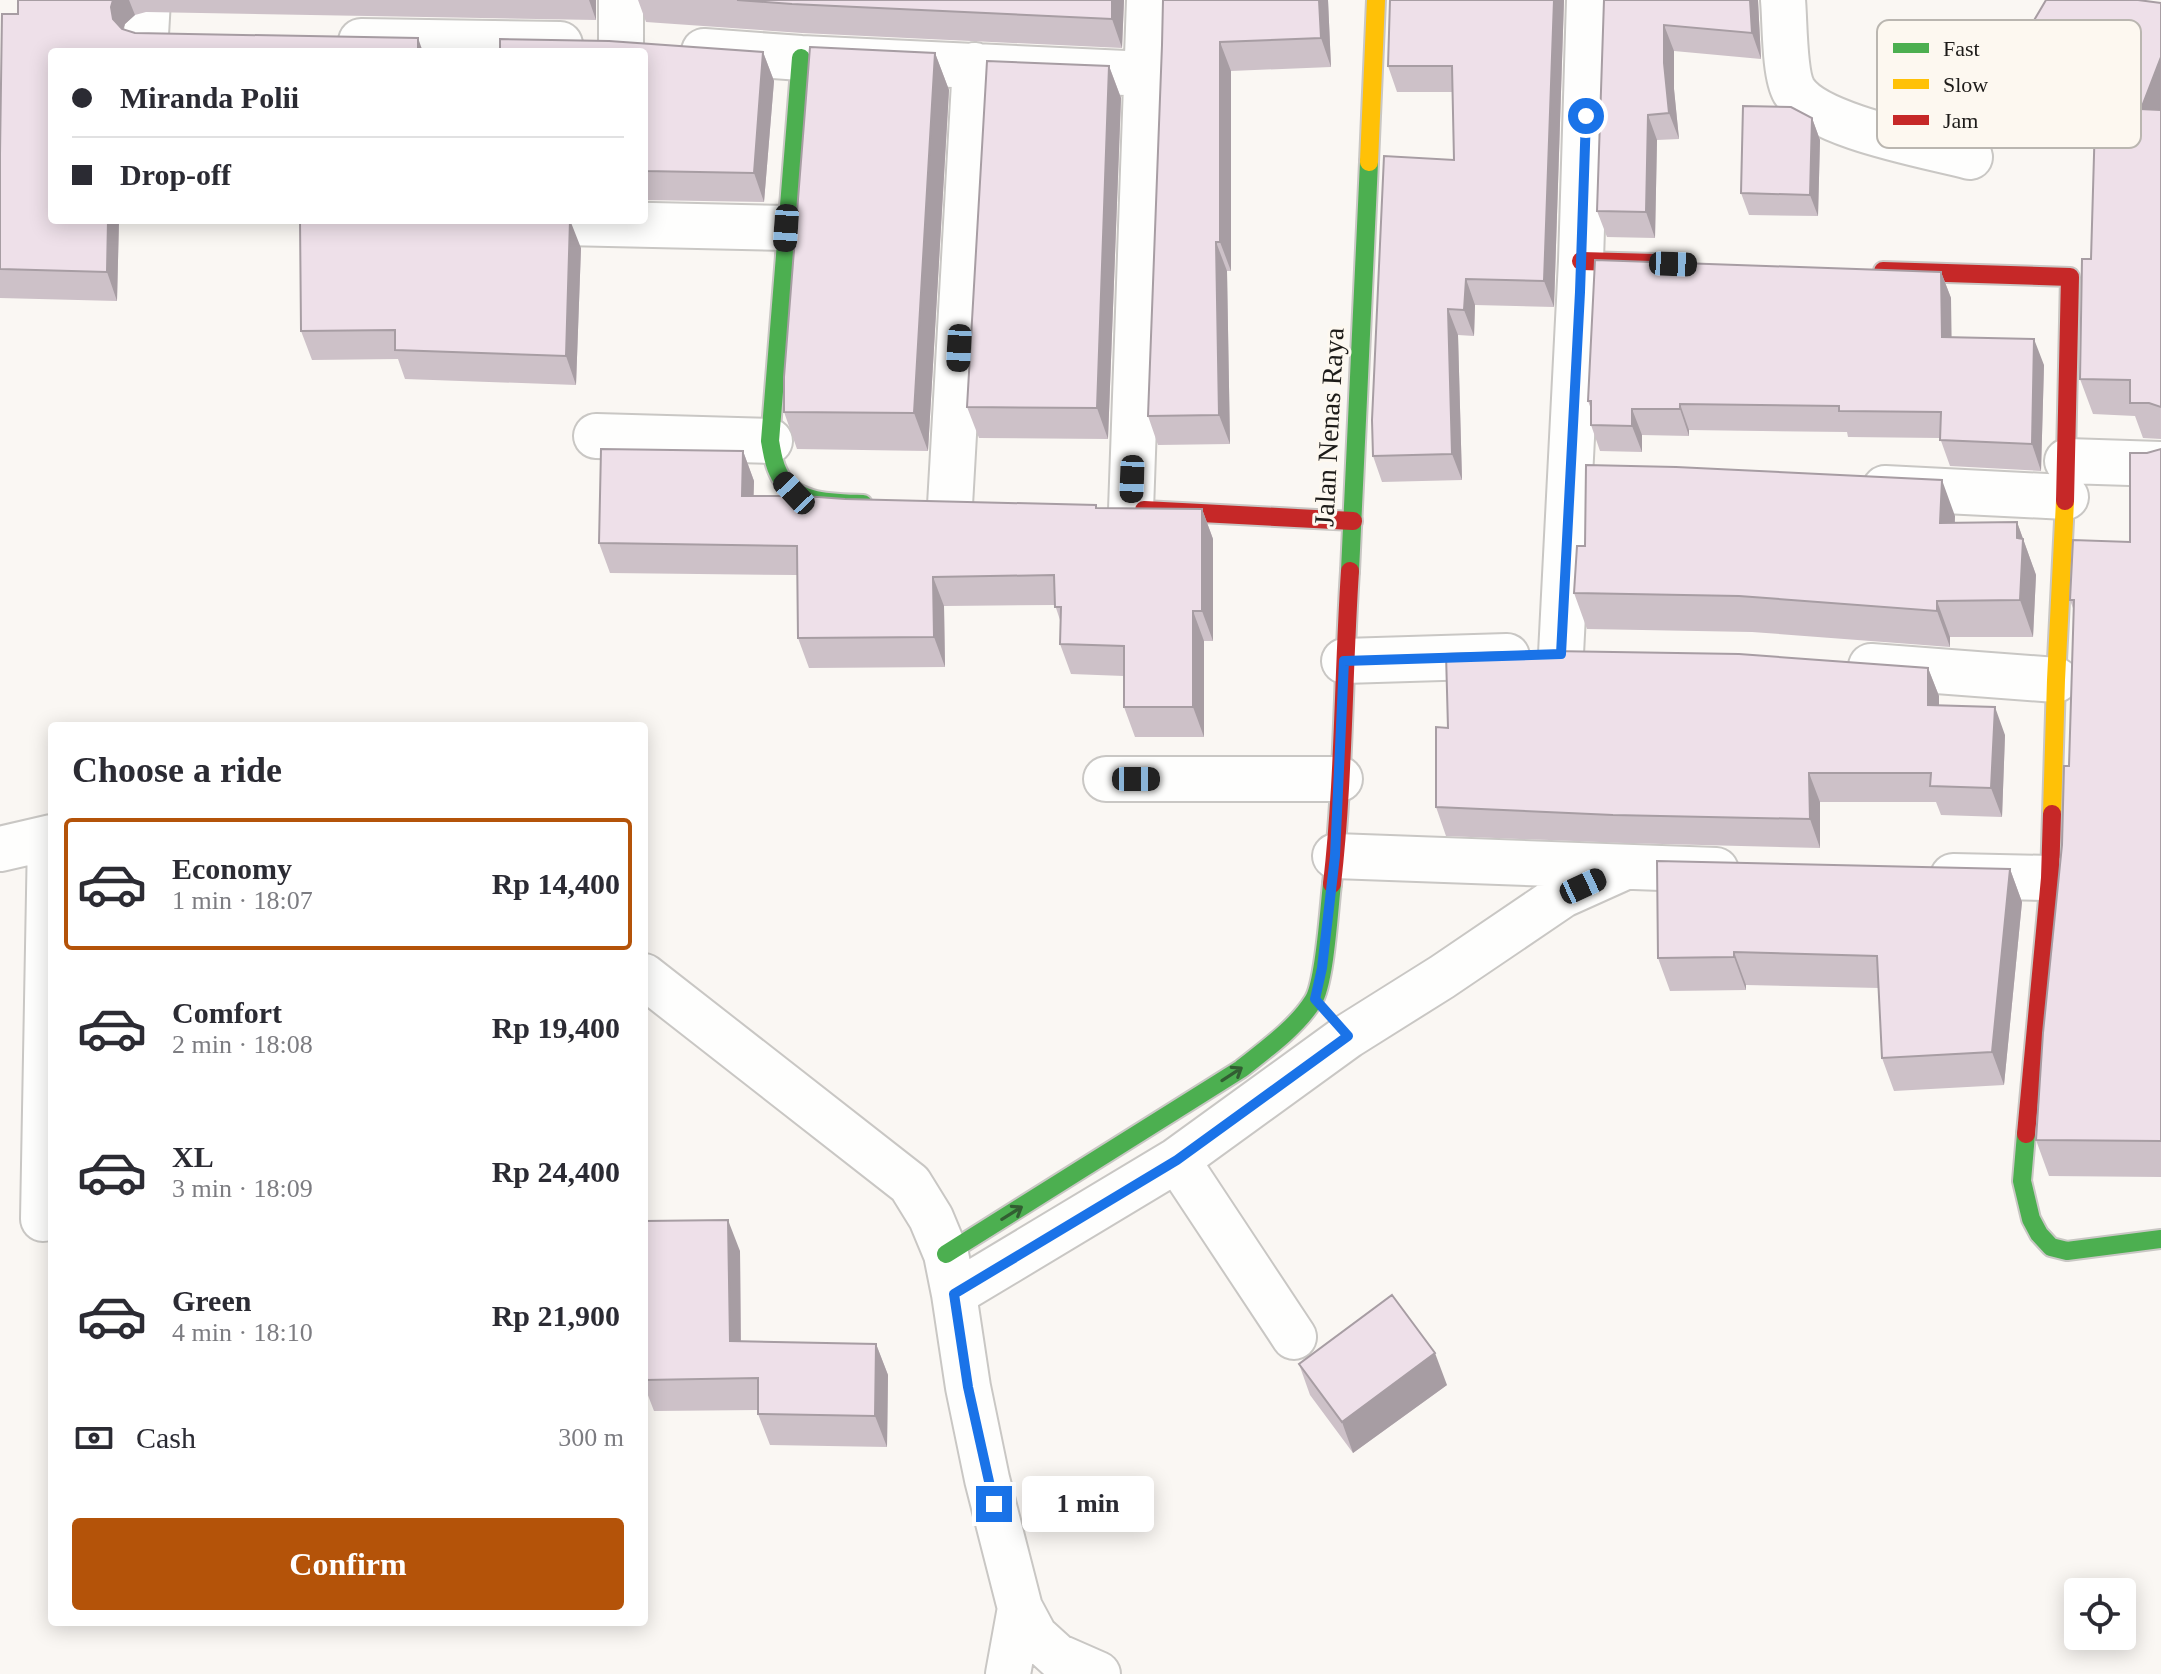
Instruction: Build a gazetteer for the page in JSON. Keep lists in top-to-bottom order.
{
  "streets": {
    "street": ["Jalan Nenas Raya"]
  },
  "legend": ["Fast", "Slow", "Jam"],
  "page": {
    "banner": ["Miranda Polii", "Drop-off"],
    "heading": "Choose a ride",
    "list": [
      {
        "name": "Economy",
        "note": "1 min · 18:07",
        "value": "Rp 14,400"
      },
      {
        "name": "Comfort",
        "note": "2 min · 18:08",
        "value": "Rp 19,400"
      },
      {
        "name": "XL",
        "note": "3 min · 18:09",
        "value": "Rp 24,400"
      },
      {
        "name": "Green",
        "note": "4 min · 18:10",
        "value": "Rp 21,900"
      }
    ],
    "pay": ["Cash", "300 m"],
    "bubble": "1 min",
    "buttons": "Confirm"
  }
}
